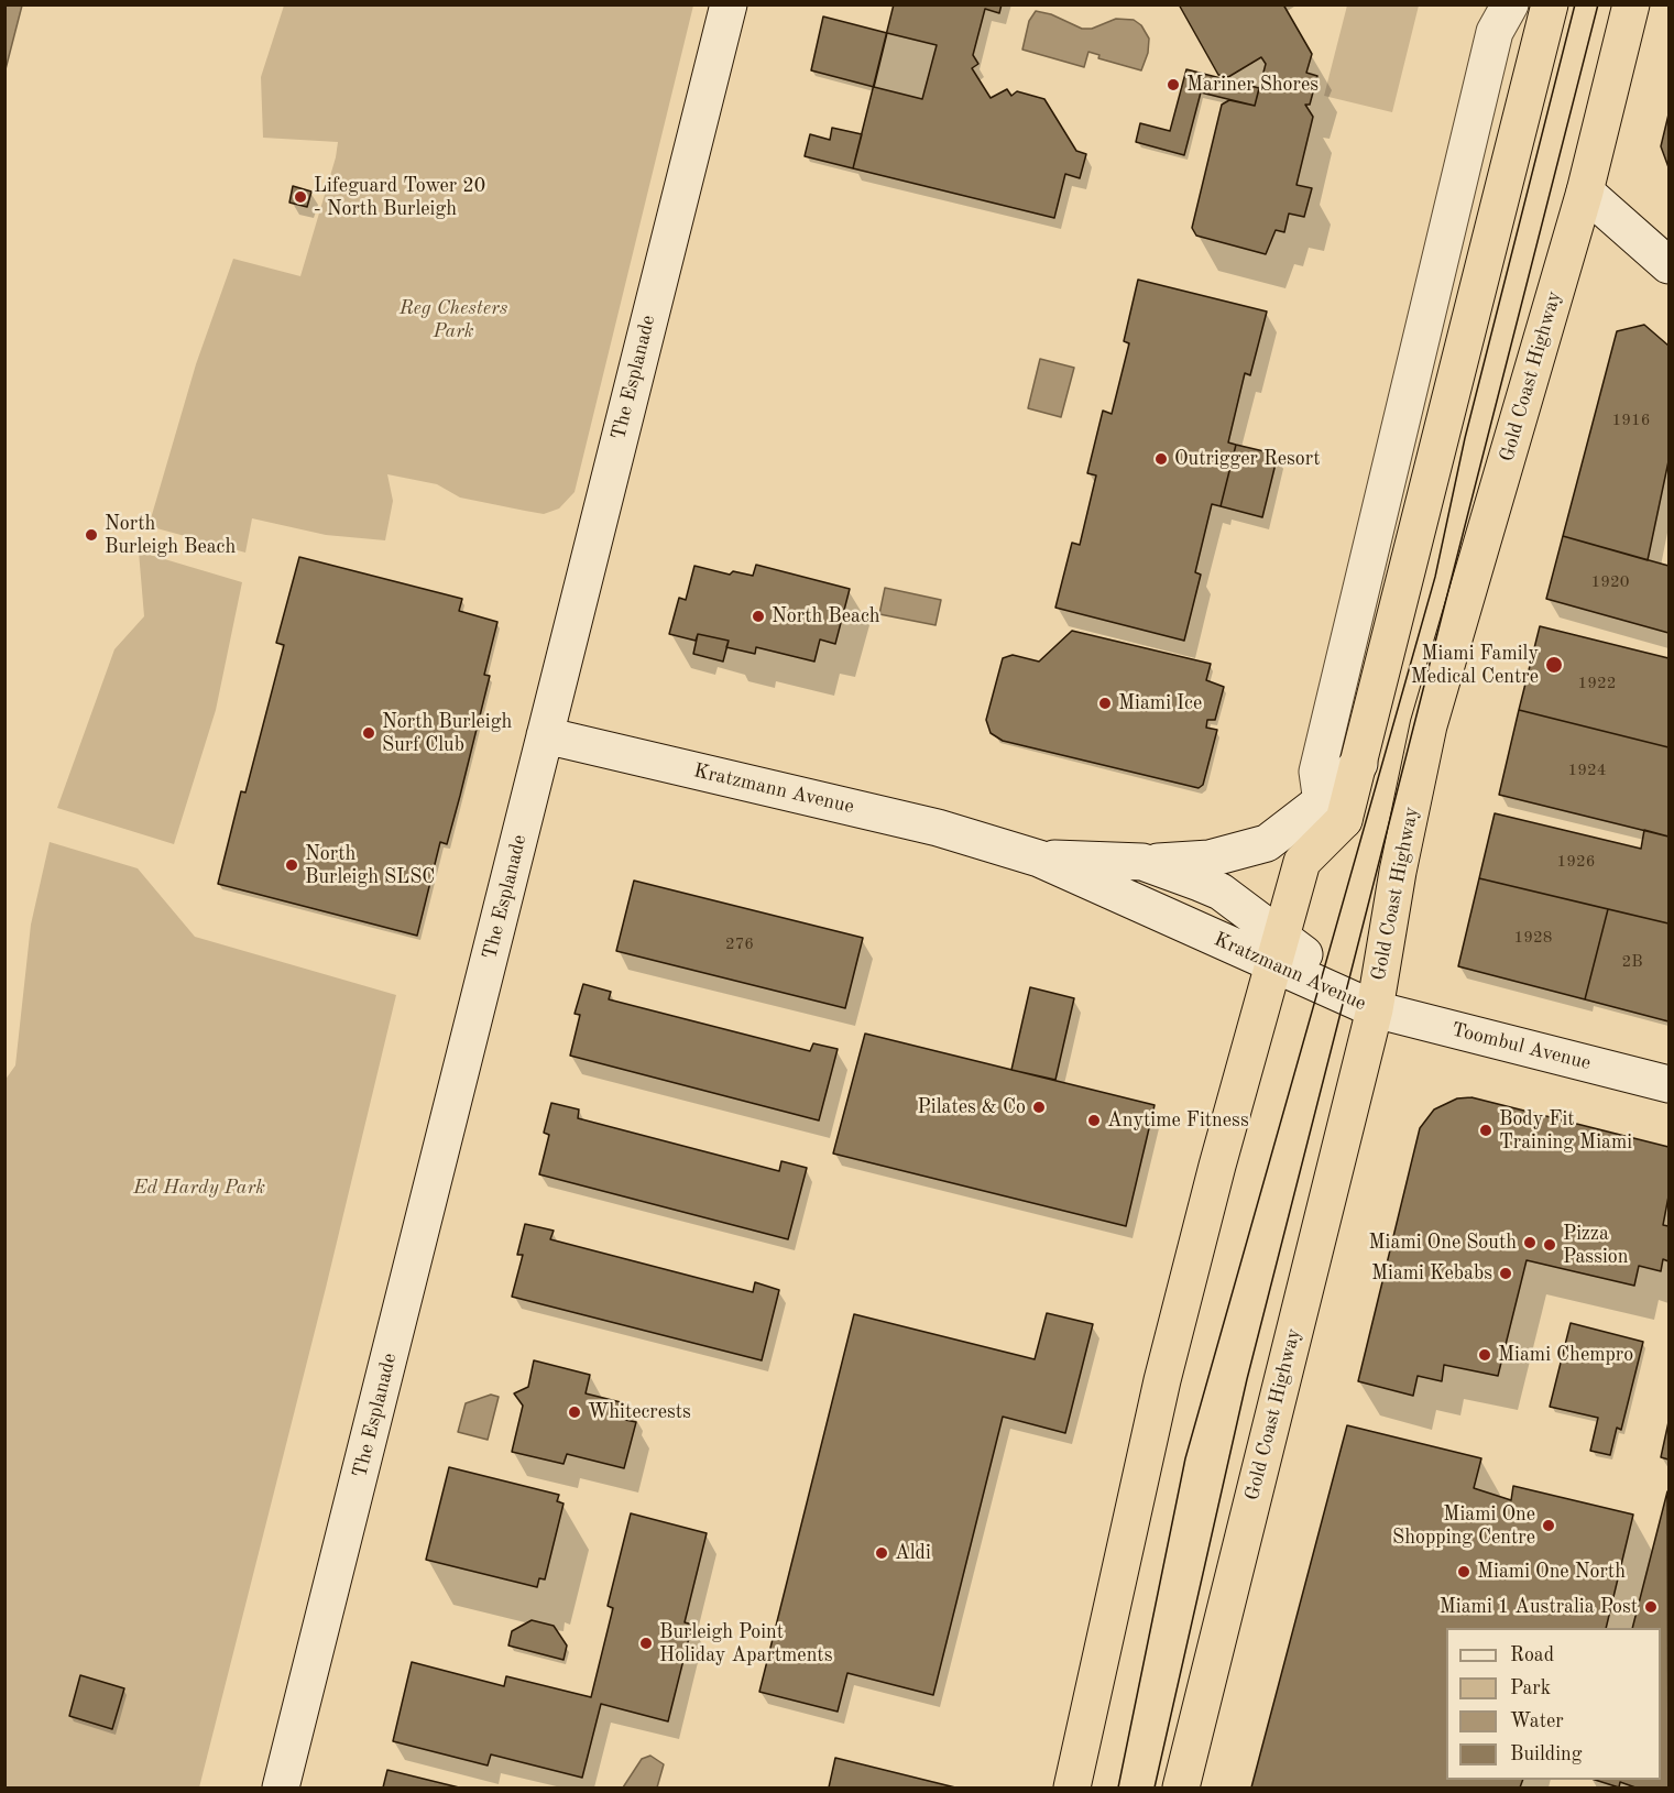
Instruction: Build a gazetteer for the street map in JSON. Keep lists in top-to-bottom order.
{
  "streets": {
    "highway": ["Gold Coast Highway"],
    "street": ["The Esplanade", "Kratzmann Avenue", "Toombul Avenue"]
  },
  "crossings": [
    ["Gold Coast Highway", "Kratzmann Avenue"],
    ["Gold Coast Highway", "Toombul Avenue"],
    ["The Esplanade", "Kratzmann Avenue"],
    ["Kratzmann Avenue", "Toombul Avenue"]
  ],
  "parks": ["Reg Chesters Park", "Ed Hardy Park"],
  "places": [
    "Mariner Shores",
    "Lifeguard Tower 20 - North Burleigh",
    "Outrigger Resort",
    "North Burleigh Beach",
    "North Beach",
    "Miami Family Medical Centre",
    "Miami Ice",
    "North Burleigh Surf Club",
    "North Burleigh SLSC",
    "Pilates & Co",
    "Anytime Fitness",
    "Body Fit Training Miami",
    "Miami One South",
    "Pizza Passion",
    "Miami Kebabs",
    "Miami Chempro",
    "Whitecrests",
    "Miami One Shopping Centre",
    "Aldi",
    "Miami One North",
    "Miami 1 Australia Post",
    "Burleigh Point Holiday Apartments"
  ],
  "house_numbers": [
    "1916",
    "1920",
    "1922",
    "1924",
    "1926",
    "1928",
    "276",
    "2B"
  ],
  "legend": [
    "Road",
    "Park",
    "Water",
    "Building"
  ]
}
